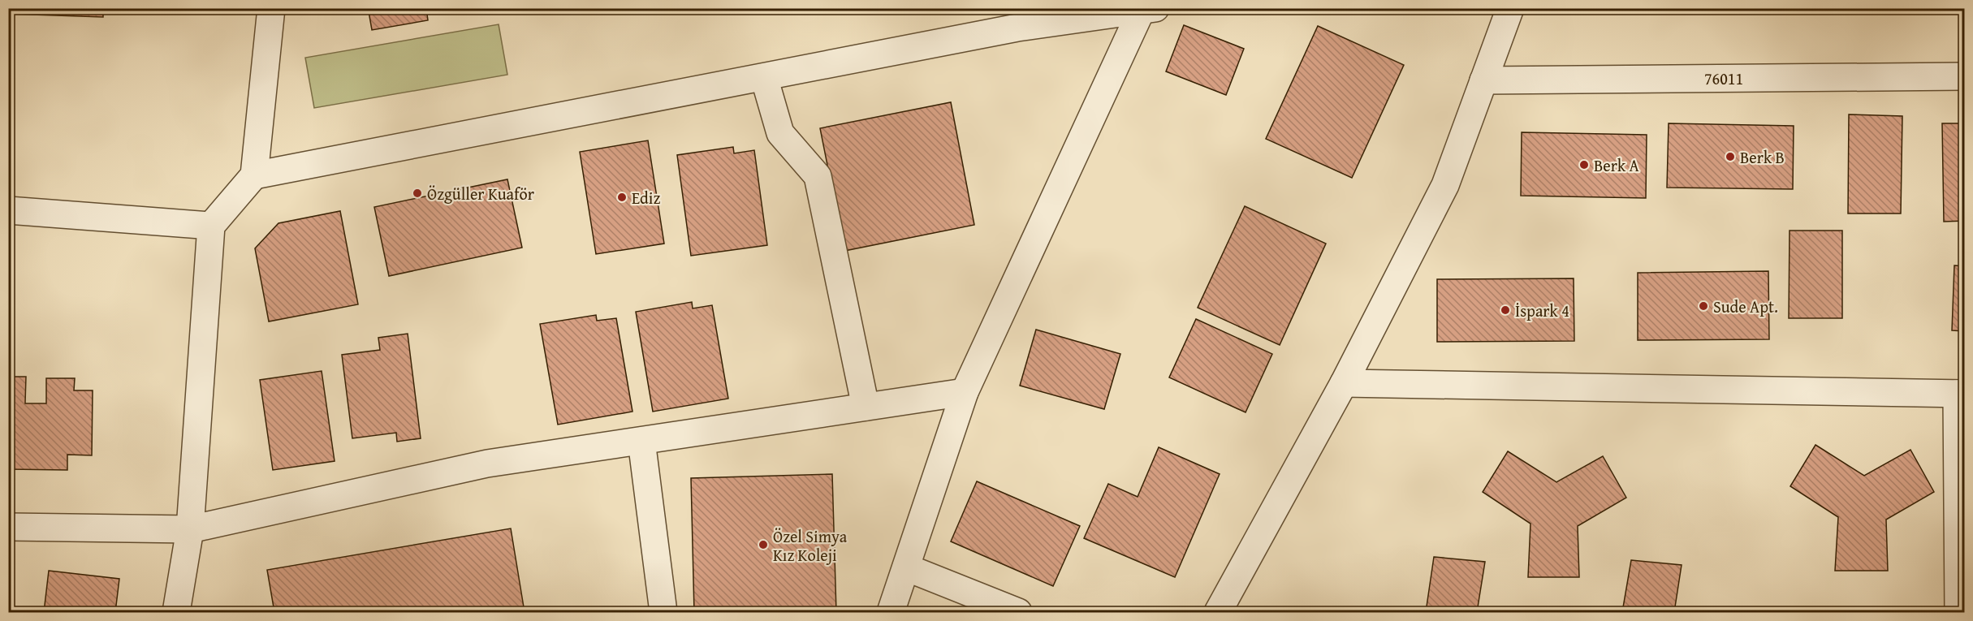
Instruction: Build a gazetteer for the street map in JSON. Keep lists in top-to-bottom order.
{
  "streets": {
    "street": ["76011"]
  },
  "places": [
    "Berk B",
    "Berk A",
    "Özgüller Kuaför",
    "Ediz",
    "Sude Apt.",
    "İspark 4",
    "Özel Simya Kız Koleji"
  ]
}
